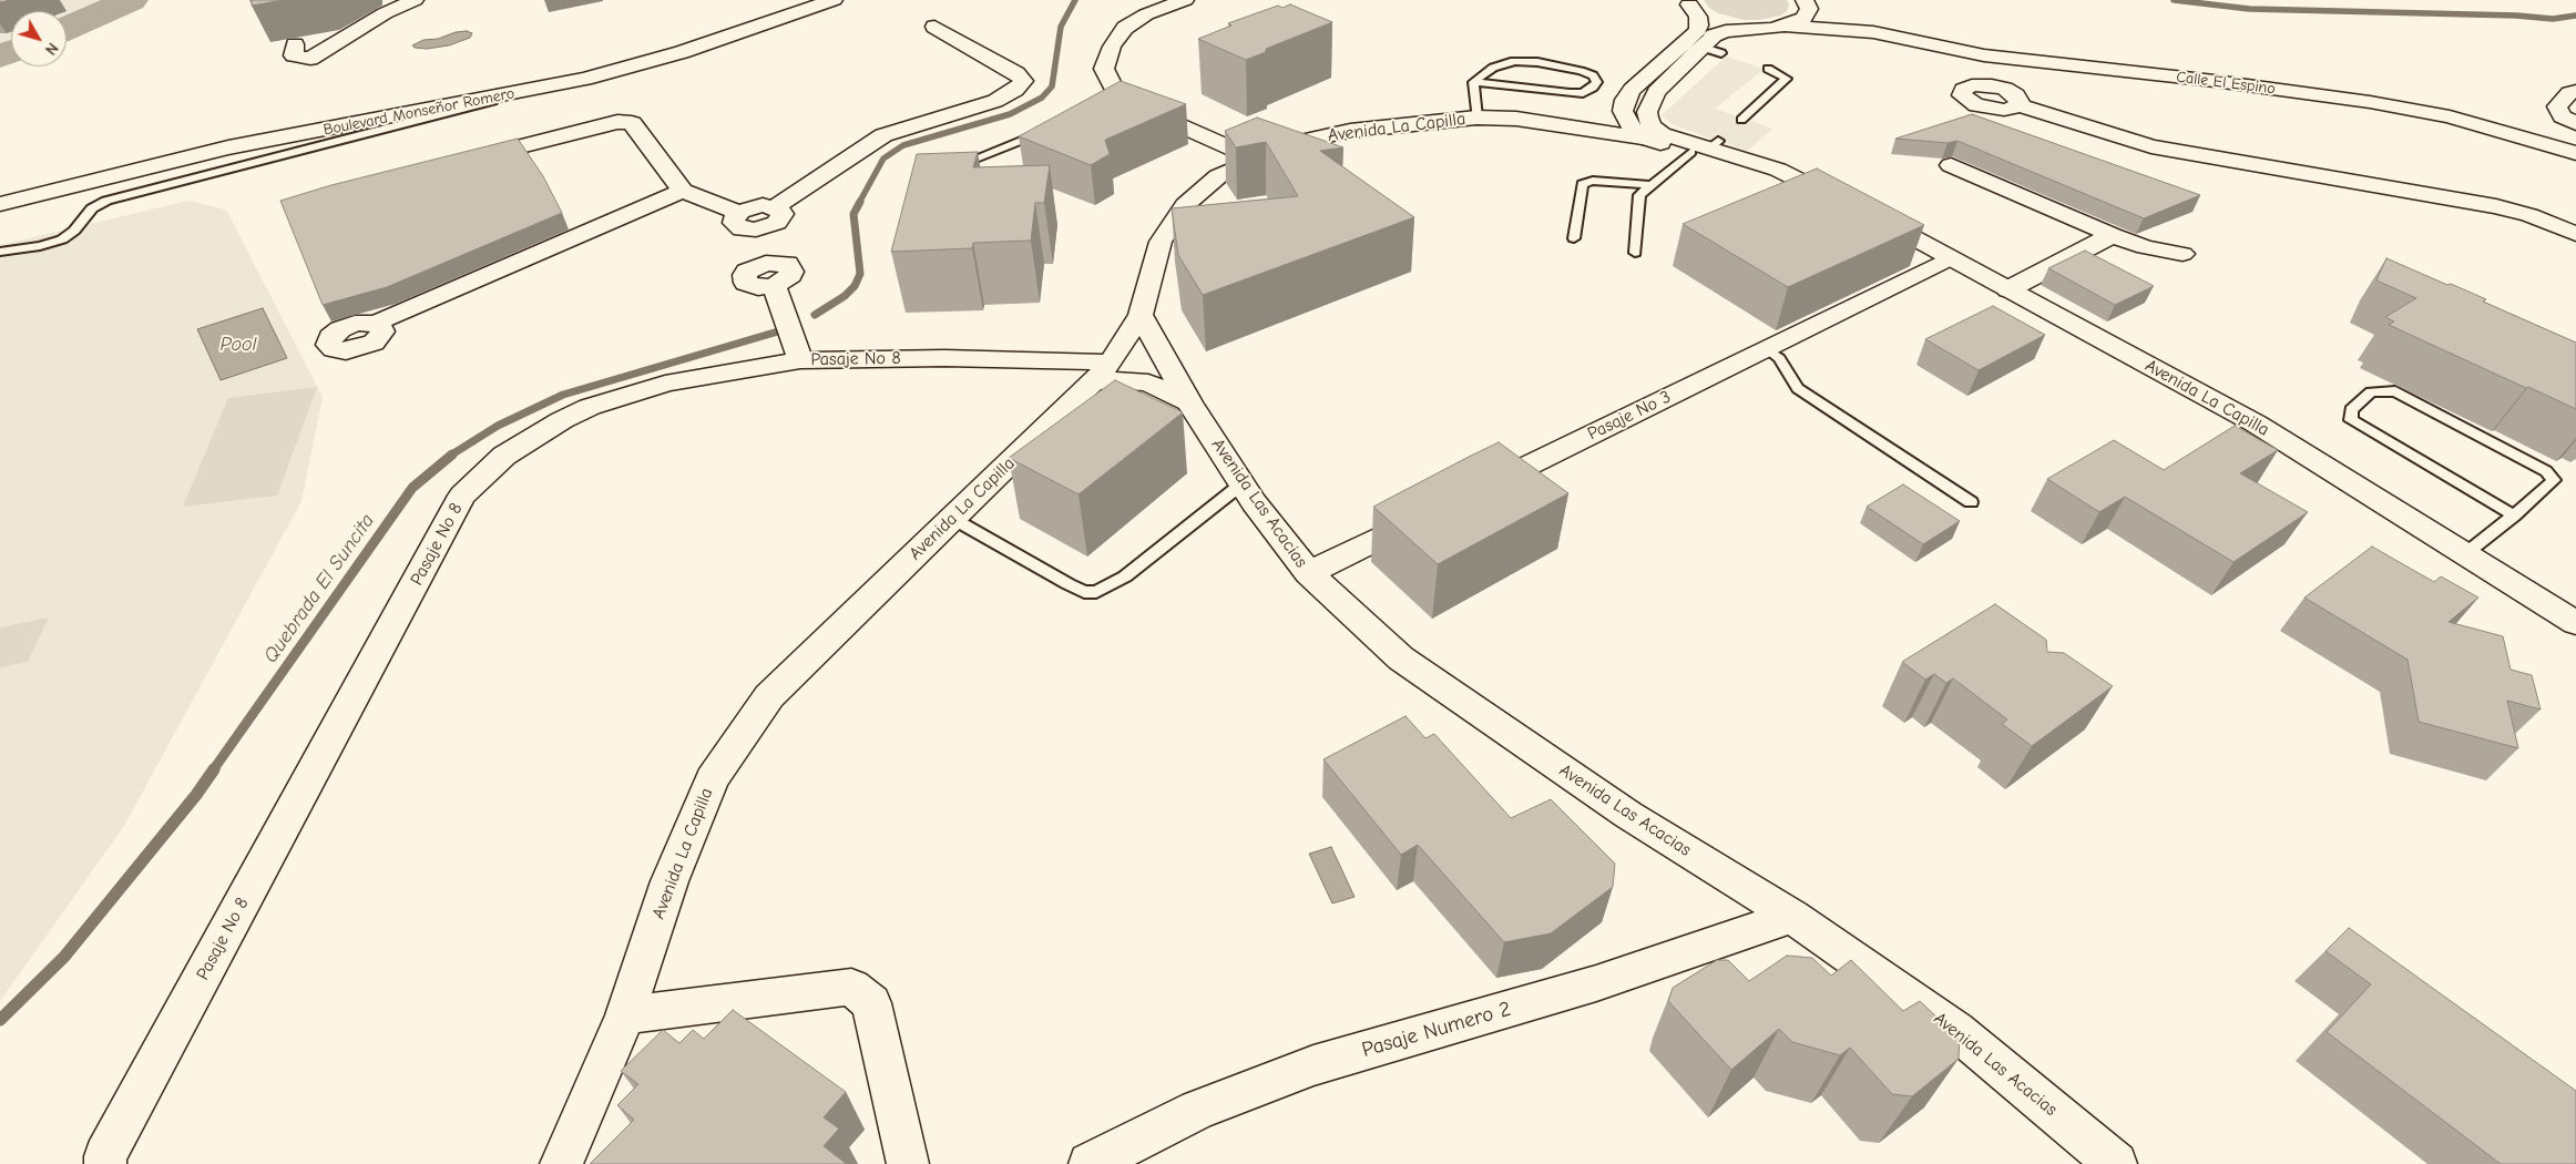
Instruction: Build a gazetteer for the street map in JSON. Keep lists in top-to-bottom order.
{
  "streets": {
    "main road": [
      "Calle El Espino",
      "Boulevard Monseñor Romero",
      "Avenida La Capilla",
      "Pasaje No 8",
      "Pasaje No 3",
      "Avenida Las Acacias",
      "Pasaje Numero 2"
    ]
  },
  "crossings": [
    ["Avenida La Capilla", "Pasaje No 8"],
    ["Avenida La Capilla", "Pasaje No 3"],
    ["Avenida La Capilla", "Avenida Las Acacias"],
    ["Avenida Las Acacias", "Pasaje Numero 2"]
  ],
  "water": ["Pool", "Quebrada El Suncita"],
  "north": "bottom right"
}
